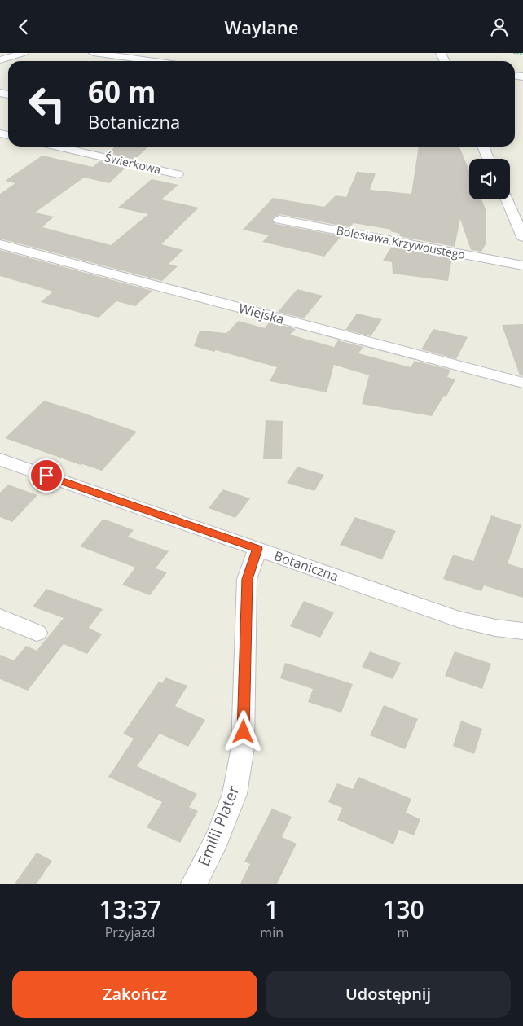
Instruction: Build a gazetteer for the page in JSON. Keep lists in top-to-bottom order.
{
  "streets": {
    "street": [
      "Świerkowa",
      "Bolesława Krzywoustego",
      "Wiejska",
      "Botaniczna",
      "Emilii Plater"
    ]
  },
  "crossings": [
    ["Botaniczna", "Emilii Plater"]
  ],
  "page": {
    "header": "Waylane",
    "turn": ["60 m", "Botaniczna"],
    "eta": [
      "13:37",
      "Przyjazd",
      "1",
      "min",
      "130",
      "m"
    ],
    "buttons": ["Zakończ", "Udostępnij"]
  }
}
